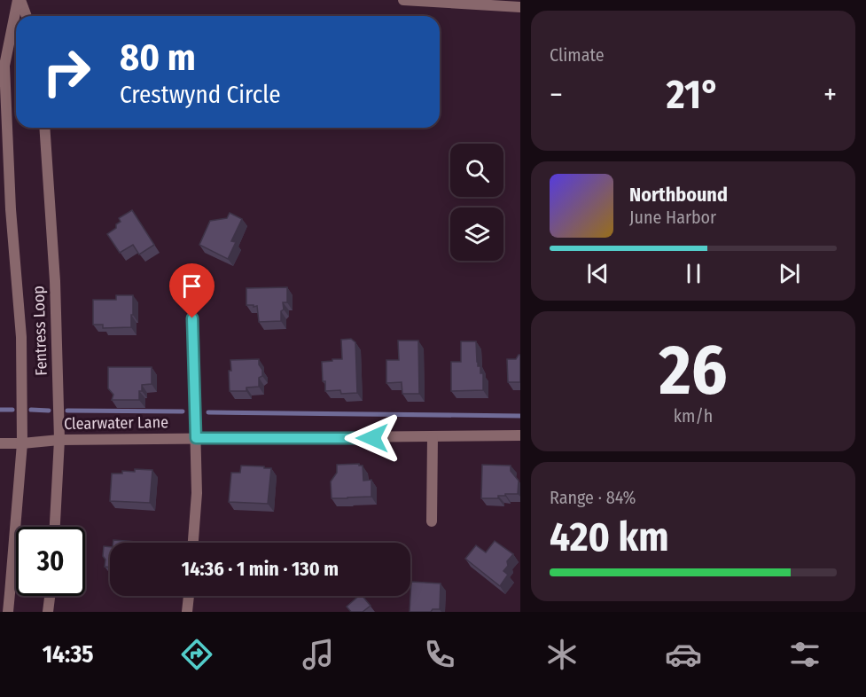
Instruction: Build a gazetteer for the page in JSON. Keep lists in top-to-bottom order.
{
  "streets": {
    "street": ["Fentress Loop", "Clearwater Lane"]
  },
  "crossings": [
    ["Fentress Loop", "Clearwater Lane"]
  ],
  "page": {
    "tile": [
      "Climate",
      ["26", "km/h"],
      ["Range · 84%", "420 km"]
    ],
    "turn": ["80 m", "Crestwynd Circle"],
    "heat": ["−", "21°", "+"],
    "song": ["Northbound", "June Harbor"],
    "limit": "30",
    "trip": "14:36 · 1 min · 130 m",
    "tabs": "14:35"
  }
}
